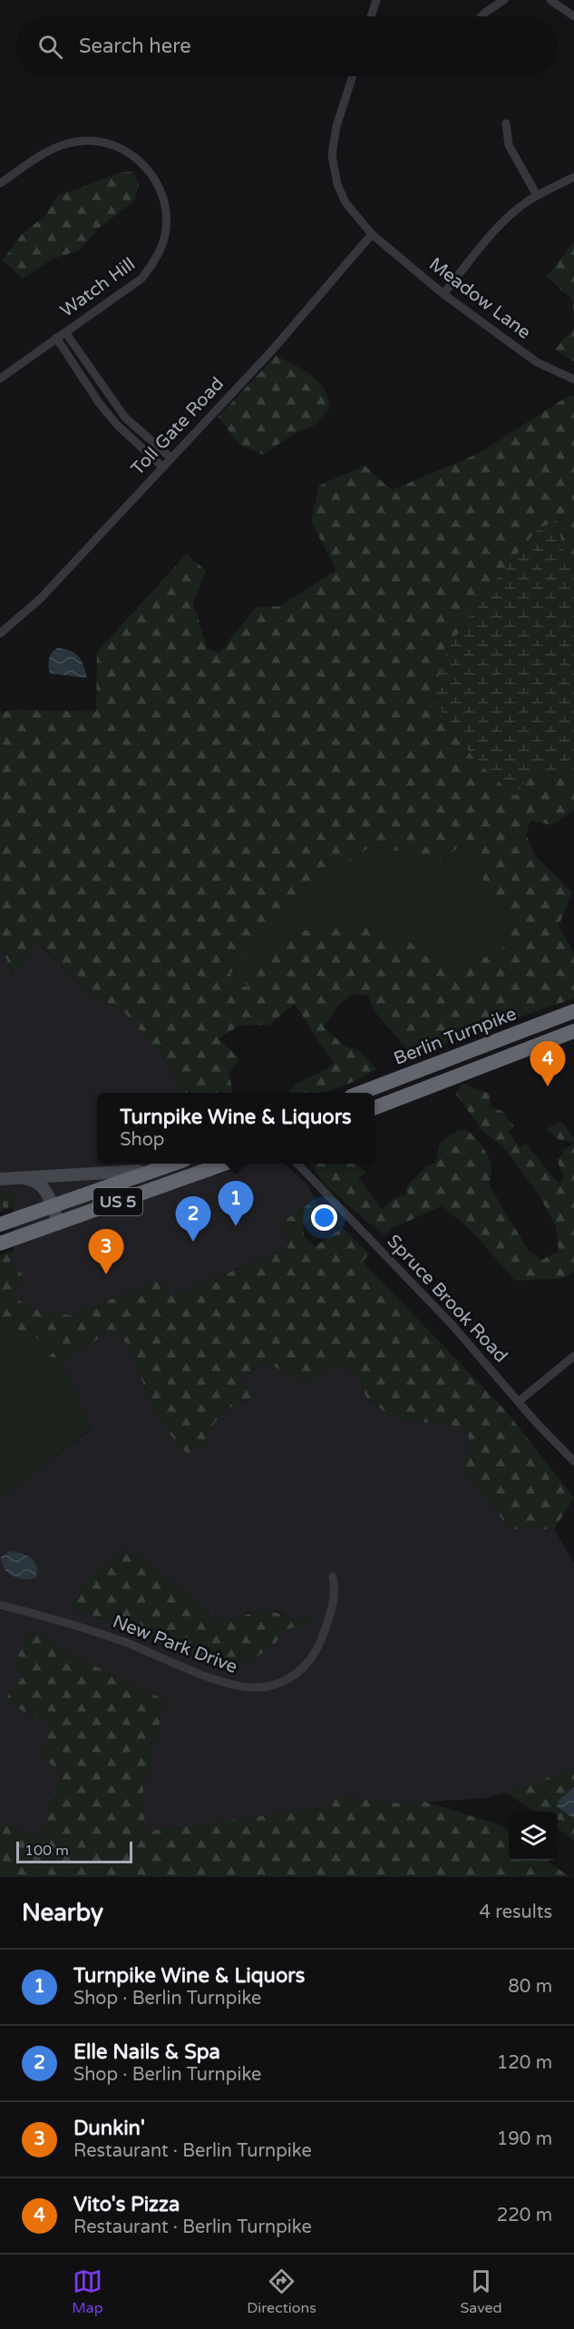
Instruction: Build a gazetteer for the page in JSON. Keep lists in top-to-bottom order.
{
  "streets": {
    "highway": ["Berlin Turnpike", "US 5"],
    "street": [
      "Watch Hill",
      "Meadow Lane",
      "Toll Gate Road",
      "Spruce Brook Road",
      "New Park Drive"
    ]
  },
  "crossings": [
    ["Meadow Lane", "Toll Gate Road"]
  ],
  "scale_bar": "100 m",
  "page": {
    "search": "Search here",
    "pins": [
      "4",
      "1",
      "2",
      "3"
    ],
    "popup": ["Turnpike Wine & Liquors", "Shop"],
    "scale": "100 m",
    "heading": ["Nearby", "4 results"],
    "list": [
      {
        "mark": "1",
        "name": "Turnpike Wine & Liquors",
        "note": "Shop · Berlin Turnpike",
        "value": "80 m"
      },
      {
        "mark": "2",
        "name": "Elle Nails & Spa",
        "note": "Shop · Berlin Turnpike",
        "value": "120 m"
      },
      {
        "mark": "3",
        "name": "Dunkin'",
        "note": "Restaurant · Berlin Turnpike",
        "value": "190 m"
      },
      {
        "mark": "4",
        "name": "Vito's Pizza",
        "note": "Restaurant · Berlin Turnpike",
        "value": "220 m"
      }
    ],
    "nav": ["Map", "Directions", "Saved"]
  }
}
